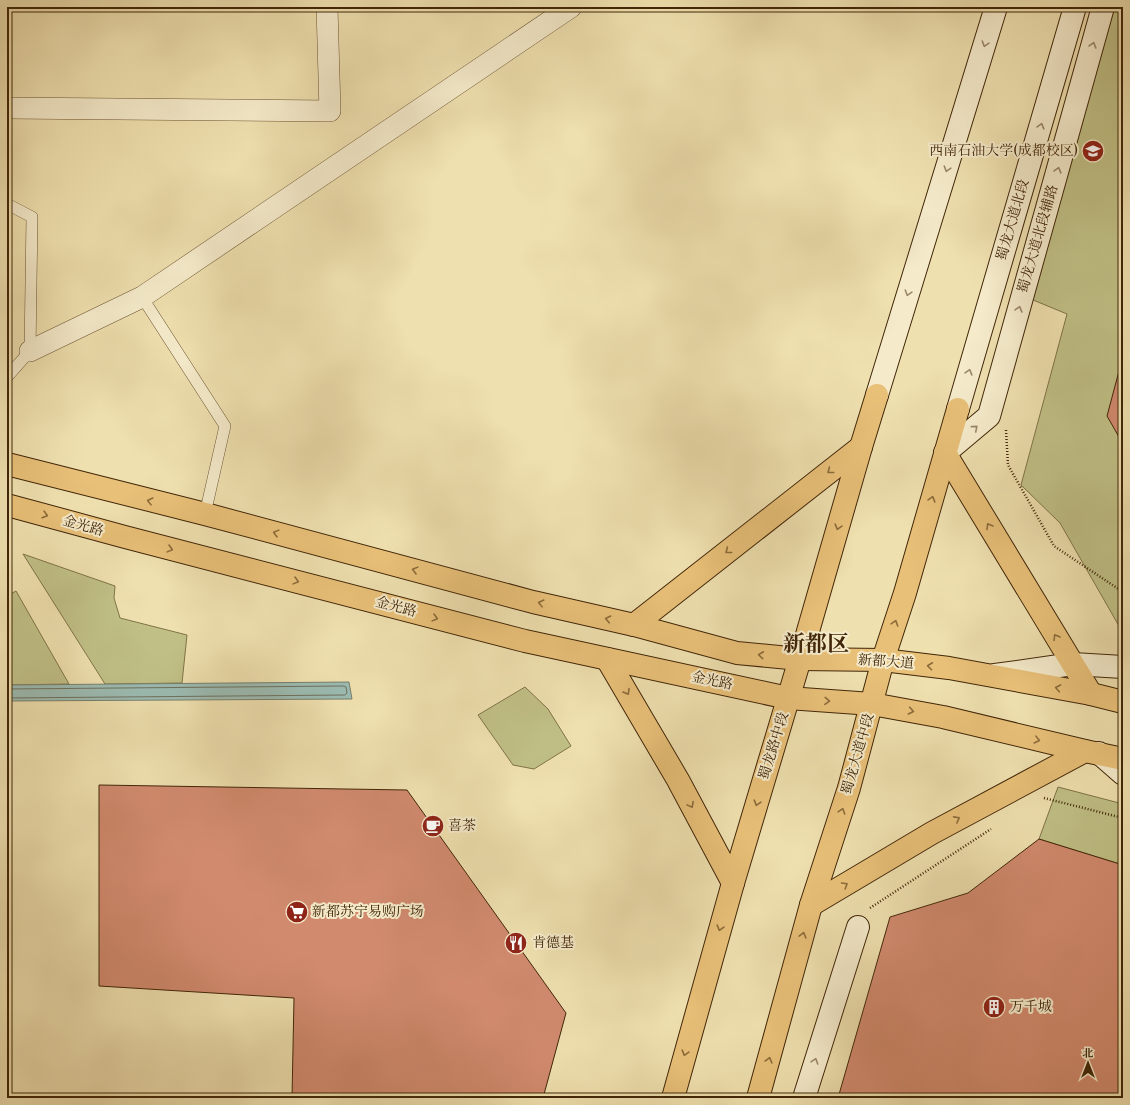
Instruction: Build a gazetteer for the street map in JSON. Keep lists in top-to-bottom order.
{
  "streets": {
    "main road": [
      "金光路",
      "新都大道",
      "蜀龙路中段",
      "蜀龙大道中段"
    ],
    "street": ["蜀龙大道北段", "蜀龙大道北段辅路"]
  },
  "crossings": [
    ["蜀龙大道北段", "蜀龙大道中段"],
    ["蜀龙大道北段辅路", "蜀龙大道中段"],
    ["金光路", "蜀龙路中段"],
    ["金光路", "蜀龙大道中段"],
    ["新都大道", "蜀龙路中段"],
    ["新都大道", "蜀龙大道中段"]
  ],
  "one_way": [
    "金光路",
    "新都大道",
    "蜀龙路中段",
    "蜀龙大道中段"
  ],
  "districts": ["新都区"],
  "places": {
    "school or university": ["西南石油大学(成都校区)"],
    "cafe": ["喜茶"],
    "supermarket": ["新都苏宁易购广场"],
    "restaurant": ["肯德基"],
    "building": ["万千城"]
  },
  "north": "top"
}
